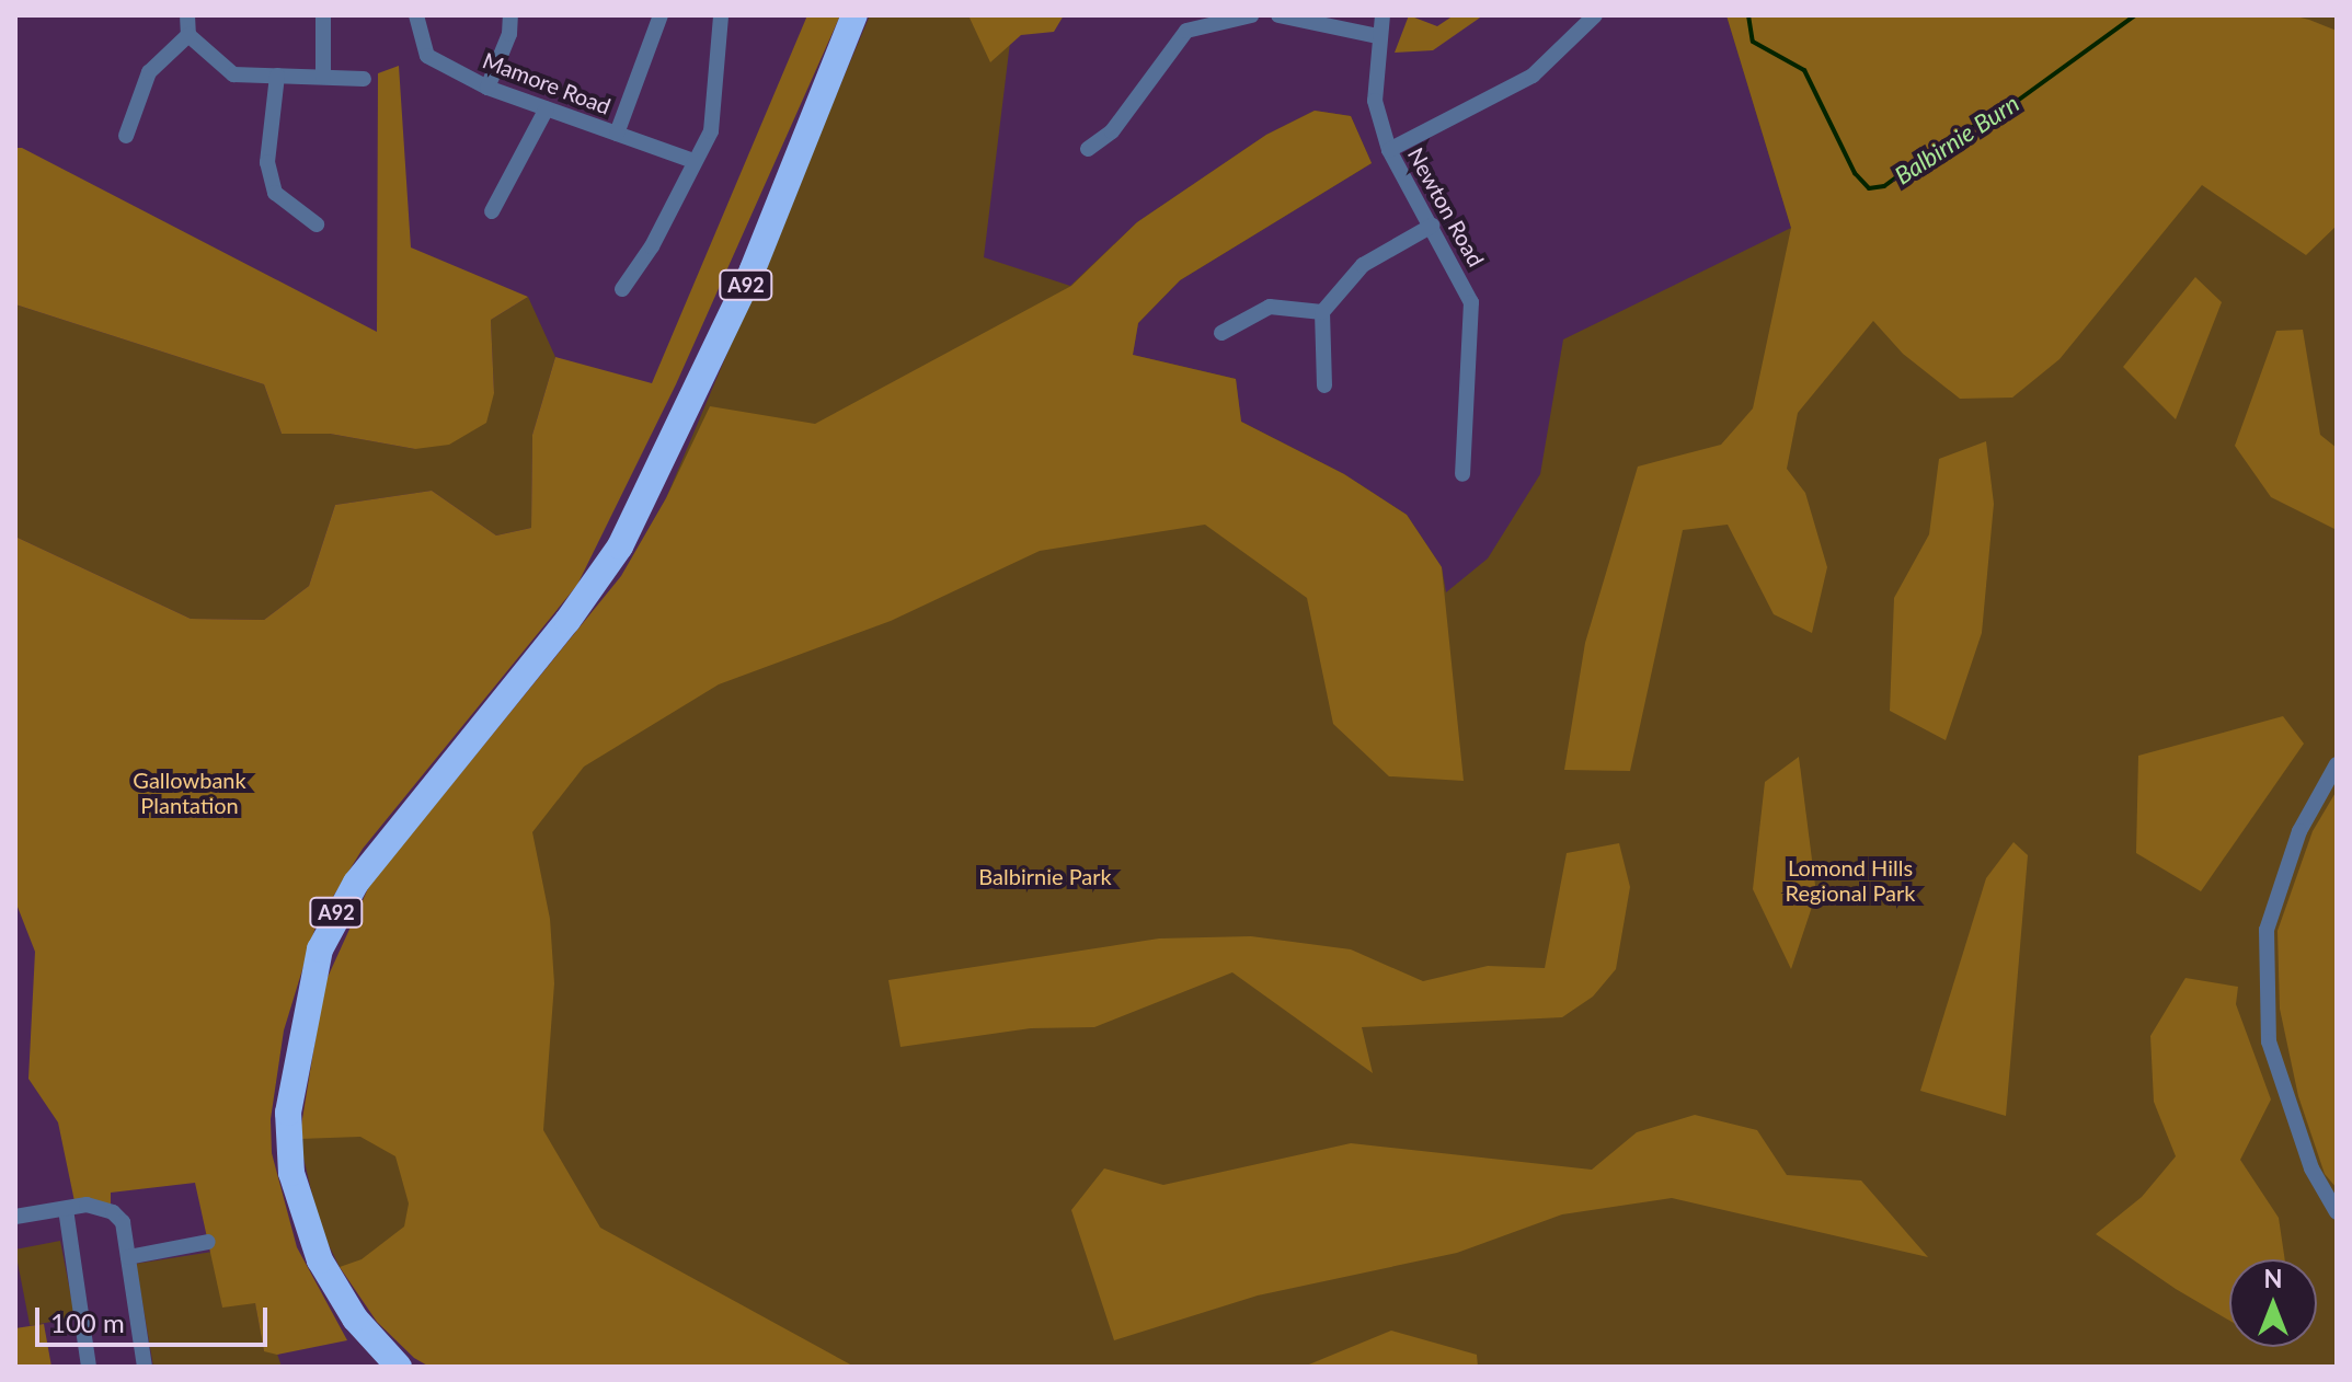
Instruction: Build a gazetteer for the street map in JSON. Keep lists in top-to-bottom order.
{
  "streets": {
    "highway": ["A92"],
    "street": ["Mamore Road", "Newton Road"]
  },
  "water": ["Balbirnie Burn"],
  "parks": ["Gallowbank Plantation", "Lomond Hills Regional Park", "Balbirnie Park"],
  "scale_bar": "100 m",
  "north": "top"
}
